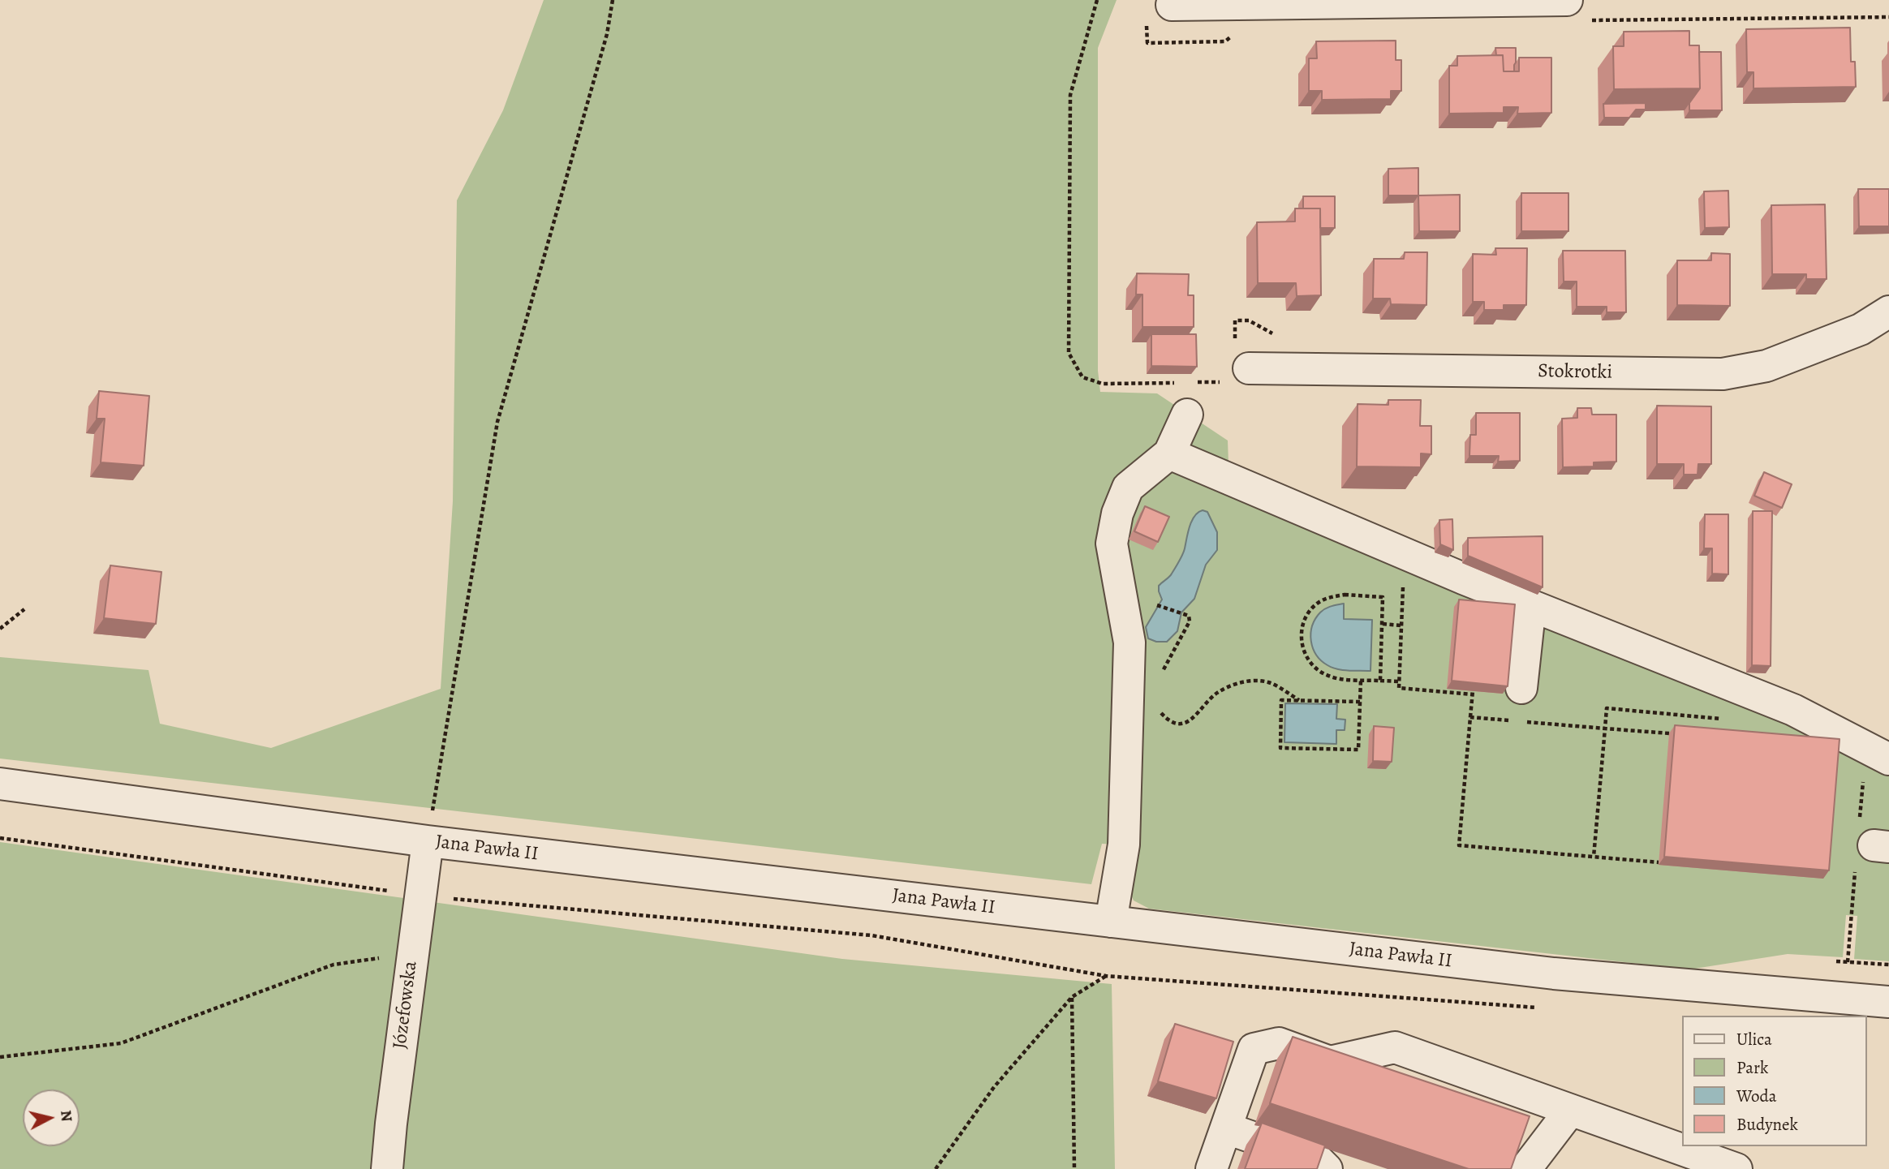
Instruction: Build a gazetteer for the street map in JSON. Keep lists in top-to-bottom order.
{
  "streets": {
    "street": ["Stokrotki", "Jana Pawła II", "Józefowska"]
  },
  "crossings": [
    ["Jana Pawła II", "Józefowska"]
  ],
  "legend": [
    "Ulica",
    "Park",
    "Woda",
    "Budynek"
  ],
  "north": "right"
}
